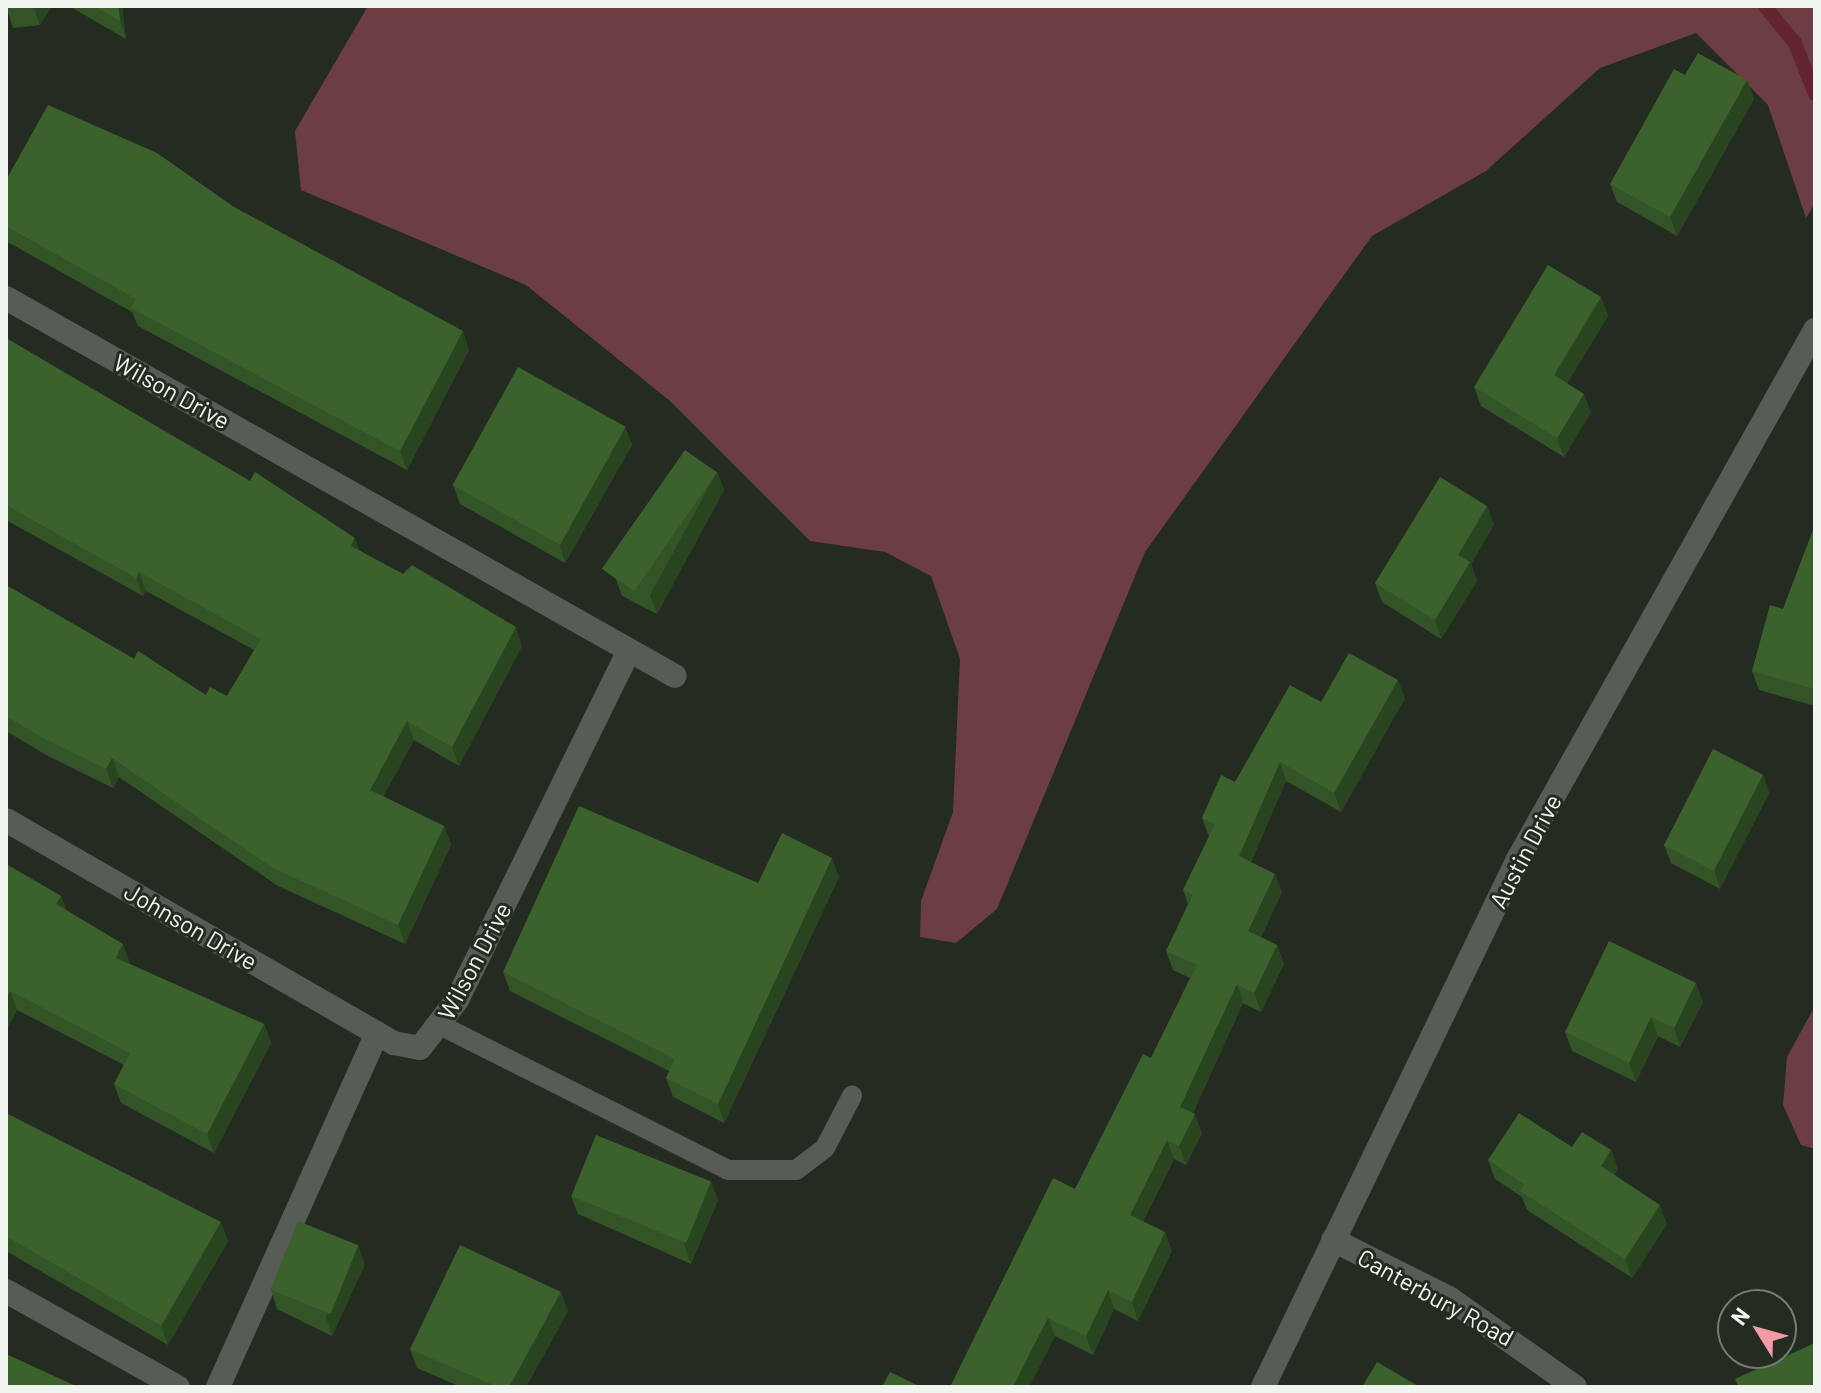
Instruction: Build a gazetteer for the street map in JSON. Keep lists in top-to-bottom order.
{
  "streets": {
    "street": [
      "Wilson Drive",
      "Austin Drive",
      "Johnson Drive",
      "Canterbury Road"
    ]
  },
  "crossings": [
    ["Wilson Drive", "Johnson Drive"],
    ["Austin Drive", "Canterbury Road"]
  ],
  "north": "top left"
}
